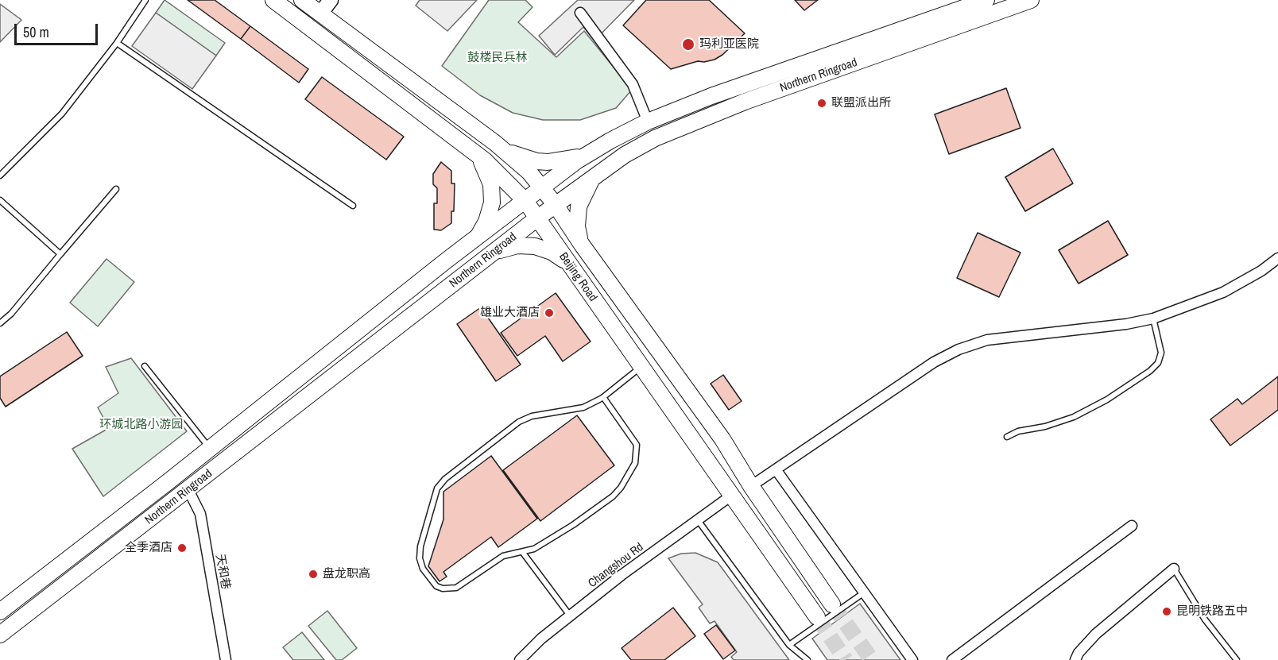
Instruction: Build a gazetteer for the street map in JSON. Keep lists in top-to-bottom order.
{
  "streets": {
    "main road": ["Northern Ringroad", "Beijing Road"],
    "street": ["Changshou Rd", "天和巷"]
  },
  "crossings": [
    ["Northern Ringroad", "Beijing Road"],
    ["Northern Ringroad", "天和巷"],
    ["Beijing Road", "Changshou Rd"]
  ],
  "parks": ["鼓楼民兵林", "环城北路小游园"],
  "places": [
    "玛利亚医院",
    "联盟派出所",
    "雄业大酒店",
    "全季酒店",
    "盘龙职高",
    "昆明铁路五中"
  ],
  "scale_bar": "50 m"
}
